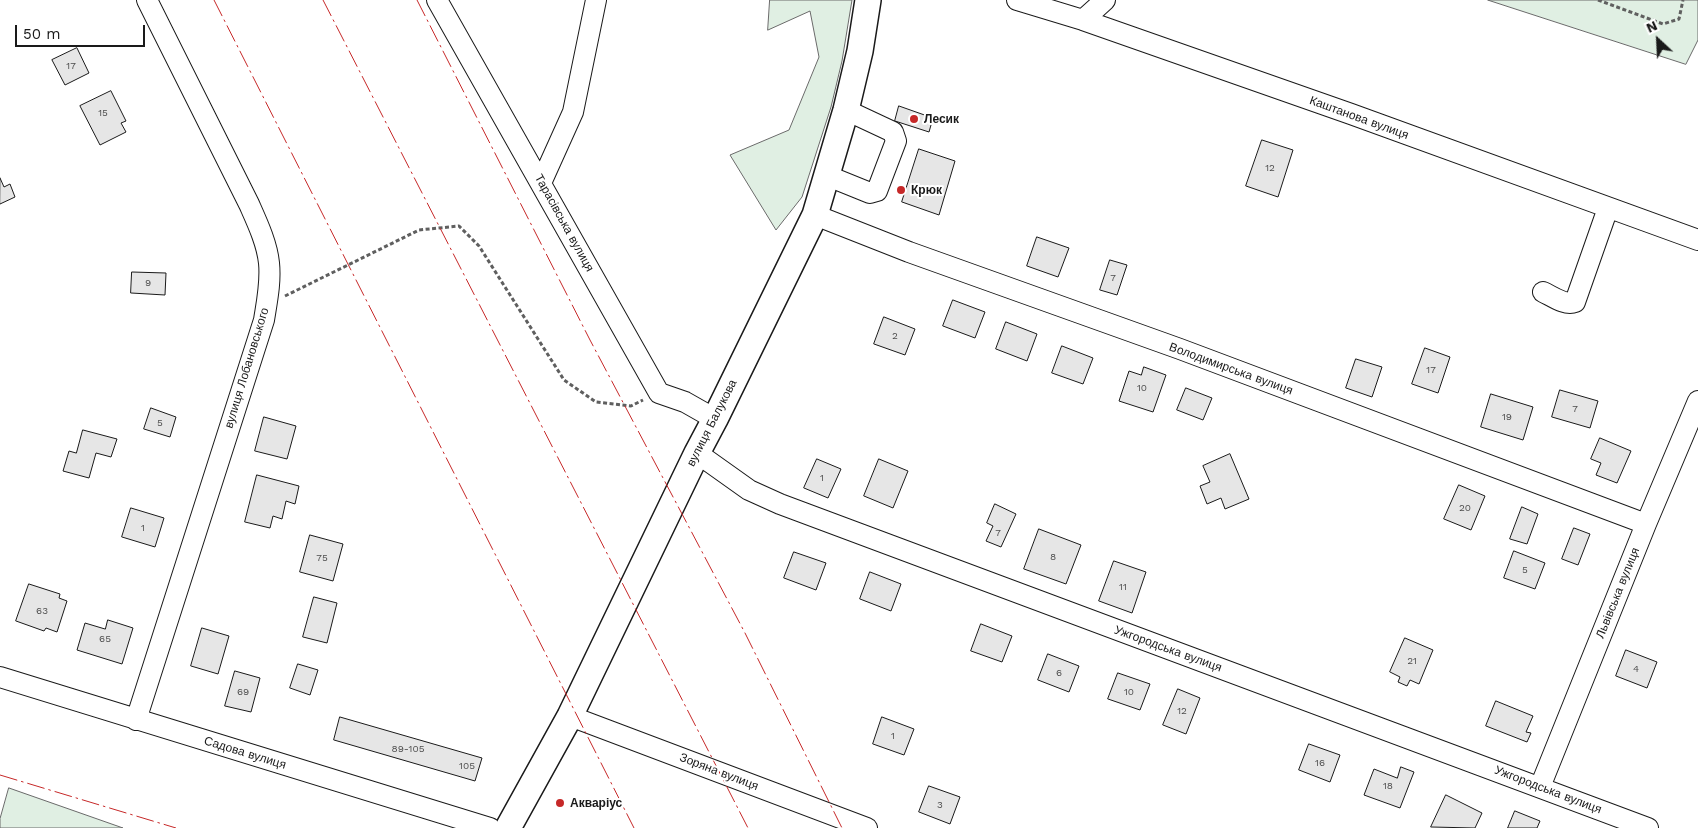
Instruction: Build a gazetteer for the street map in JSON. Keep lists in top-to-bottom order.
{
  "streets": {
    "main road": ["вулиця Балукова"],
    "street": [
      "Каштанова вулиця",
      "Тарасівська вулиця",
      "вулиця Лобановського",
      "Володимирська вулиця",
      "Львівська вулиця",
      "Ужгородська вулиця",
      "Садова вулиця",
      "Зоряна вулиця"
    ]
  },
  "crossings": [
    ["вулиця Лобановського", "Садова вулиця"],
    ["Володимирська вулиця", "вулиця Балукова"],
    ["Володимирська вулиця", "Львівська вулиця"],
    ["вулиця Балукова", "Ужгородська вулиця"],
    ["вулиця Балукова", "Зоряна вулиця"],
    ["Львівська вулиця", "Ужгородська вулиця"]
  ],
  "places": ["Лесик", "Крюк", "Акваріус"],
  "house_numbers": [
    "17",
    "15",
    "12",
    "7",
    "9",
    "2",
    "17",
    "10",
    "7",
    "19",
    "5",
    "1",
    "20",
    "1",
    "7",
    "8",
    "75",
    "5",
    "11",
    "63",
    "65",
    "21",
    "4",
    "6",
    "69",
    "10",
    "12",
    "1",
    "89-105",
    "16",
    "105",
    "18",
    "3"
  ],
  "scale_bar": "50 m",
  "north": "top left"
}
